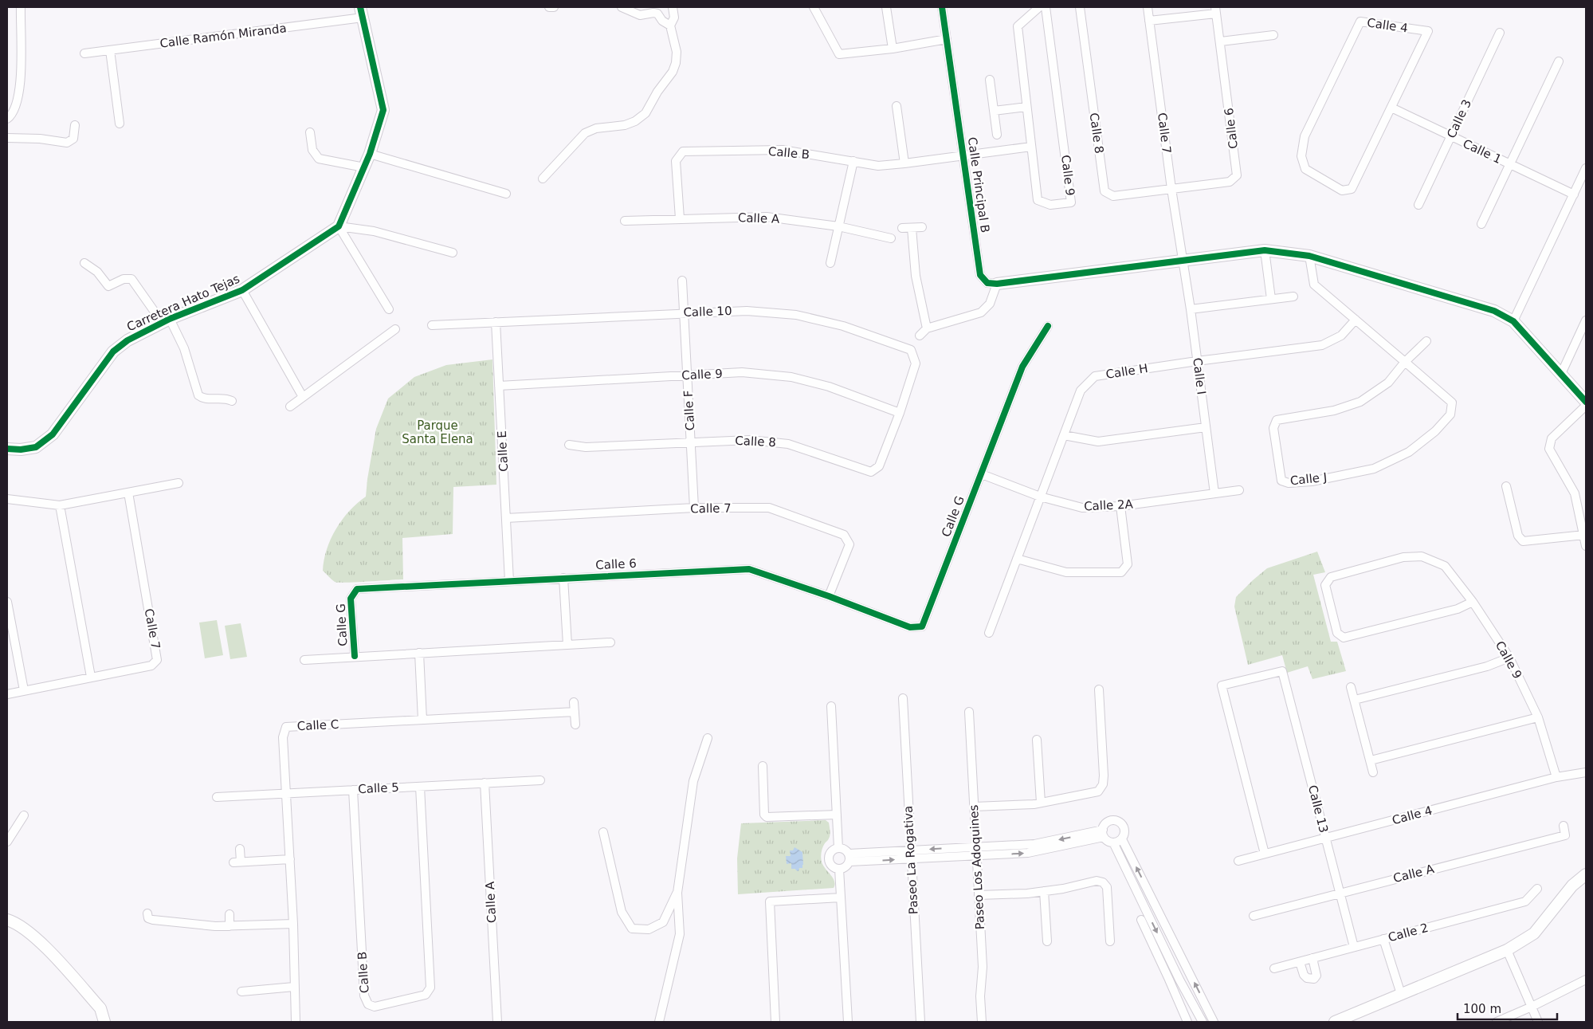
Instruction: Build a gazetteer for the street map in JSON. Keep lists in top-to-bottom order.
{
  "streets": {
    "street": [
      "Calle 4",
      "Calle Ramón Miranda",
      "Calle 3",
      "Calle 6",
      "Calle 8",
      "Calle 7",
      "Calle 1",
      "Calle B",
      "Calle 9",
      "Calle Principal B",
      "Calle A",
      "Carretera Hato Tejas",
      "Calle 10",
      "Calle H",
      "Calle I",
      "Calle F",
      "Calle E",
      "Calle J",
      "Calle 2A",
      "Calle G",
      "Calle C",
      "Calle 5",
      "Calle 13",
      "Paseo La Rogativa",
      "Paseo Los Adoquines",
      "Calle 2"
    ]
  },
  "crossings": [
    ["Calle 4", "Calle 1"],
    ["Calle 4", "Calle 9"],
    ["Calle 4", "Calle 13"],
    ["Calle 3", "Calle 1"],
    ["Calle 6", "Calle 8"],
    ["Calle 6", "Calle 7"],
    ["Calle 6", "Calle E"],
    ["Calle 6", "Calle G"],
    ["Calle 8", "Calle 7"],
    ["Calle 8", "Calle 9"],
    ["Calle 8", "Calle 10"],
    ["Calle 8", "Calle F"],
    ["Calle 7", "Calle I"],
    ["Calle 7", "Calle F"],
    ["Calle 7", "Calle E"],
    ["Calle 7", "Calle G"],
    ["Calle B", "Calle Principal B"],
    ["Calle B", "Calle A"],
    ["Calle B", "Calle 5"],
    ["Calle 9", "Calle 10"],
    ["Calle 9", "Calle F"],
    ["Calle 9", "Calle E"],
    ["Calle A", "Calle 5"],
    ["Calle A", "Calle 13"],
    ["Calle 10", "Calle F"],
    ["Calle 10", "Calle E"],
    ["Calle H", "Calle I"],
    ["Calle H", "Calle J"],
    ["Calle H", "Calle 2A"],
    ["Calle I", "Calle 2A"],
    ["Calle 2A", "Calle G"],
    ["Calle C", "Calle 5"],
    ["Calle 13", "Calle 2"]
  ],
  "parks": ["Parque Santa Elena"],
  "scale_bar": "100 m"
}
